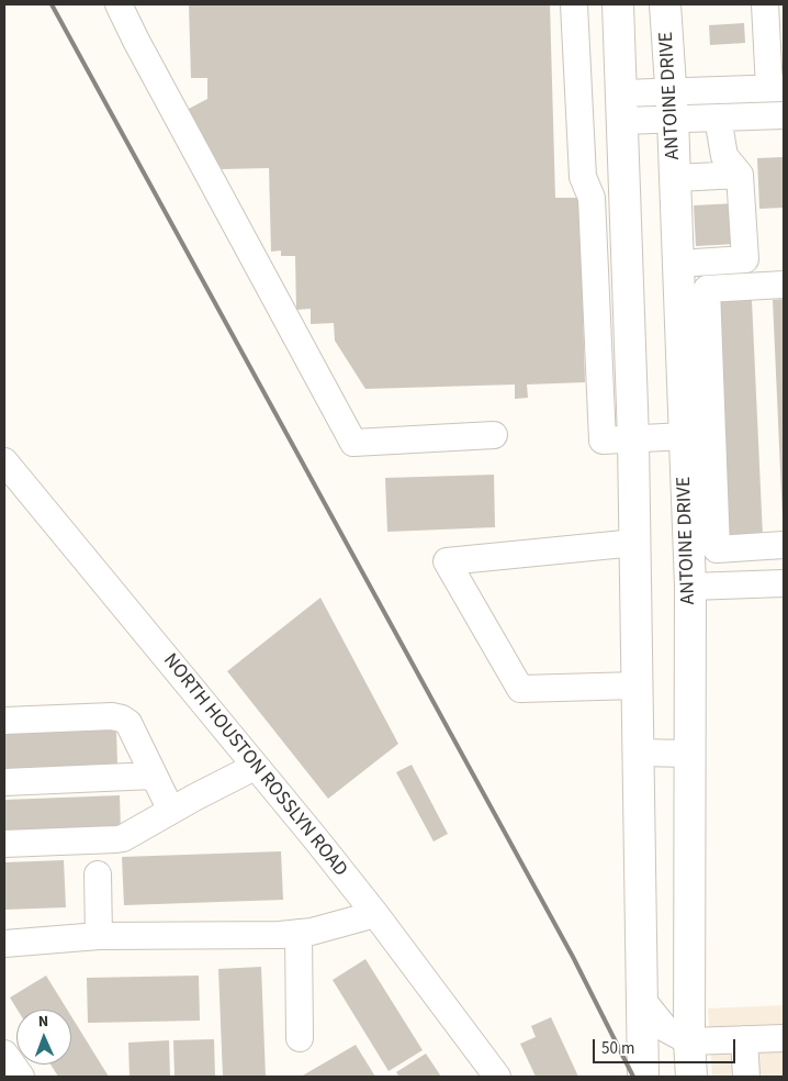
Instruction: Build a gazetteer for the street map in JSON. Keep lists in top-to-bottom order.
{
  "streets": {
    "main road": ["ANTOINE DRIVE"],
    "street": ["NORTH HOUSTON ROSSLYN ROAD"]
  },
  "scale_bar": "50 m",
  "north": "top"
}
